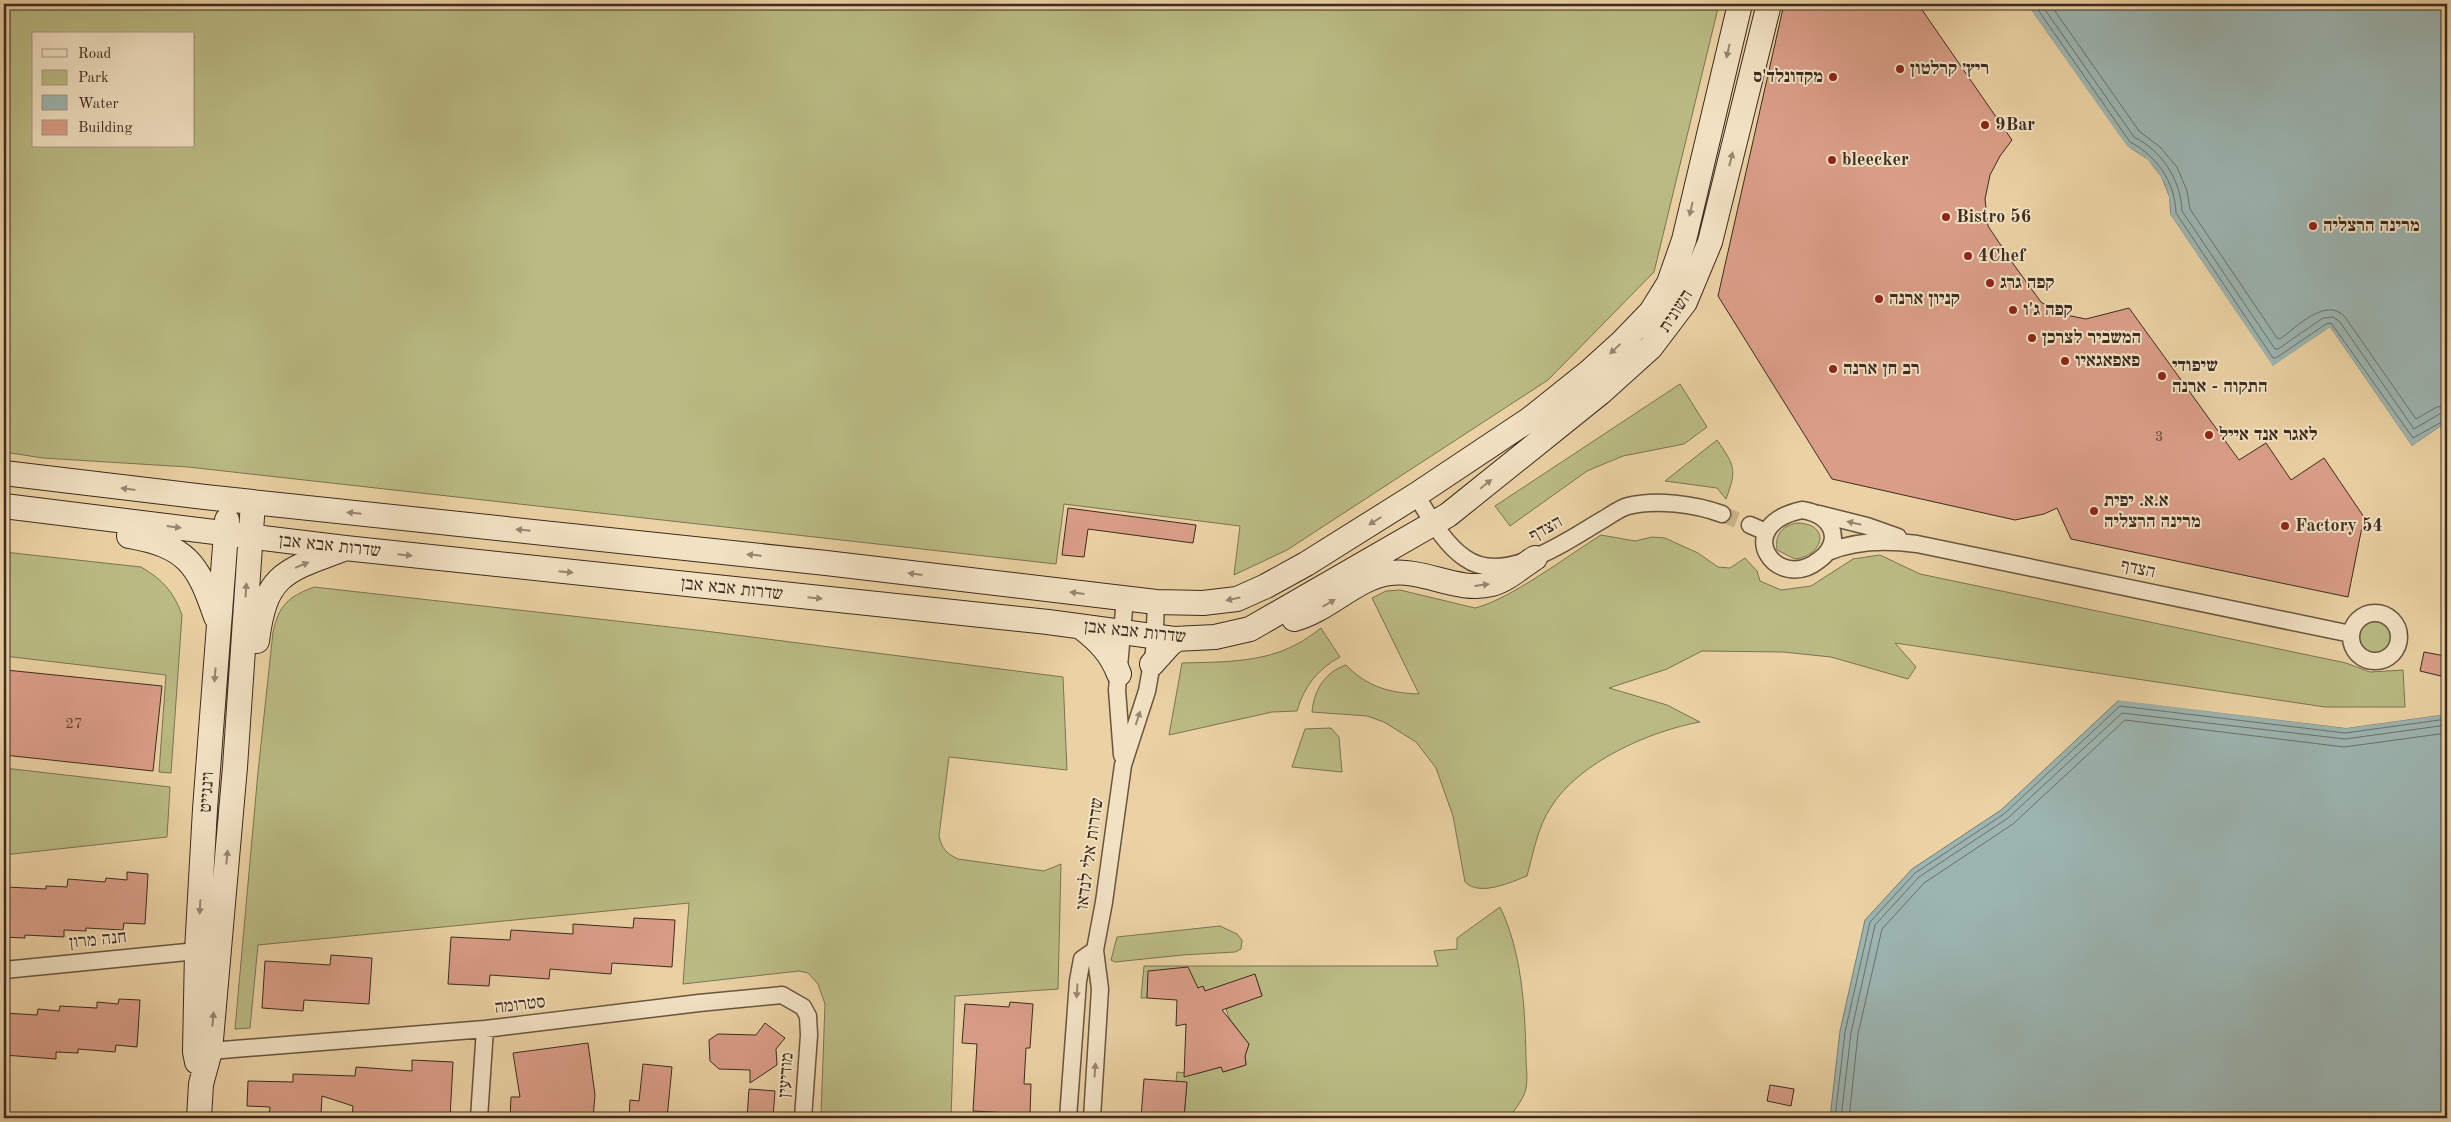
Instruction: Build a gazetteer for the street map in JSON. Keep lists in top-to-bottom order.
{
  "streets": {
    "street": [
      "השונית",
      "הצדף",
      "שדרות אבא אבן",
      "וינגייט",
      "שדרות אלי לנדאו",
      "חנה מרון",
      "סטרומה",
      "מודיעין"
    ]
  },
  "crossings": [
    ["השונית", "הצדף"],
    ["השונית", "שדרות אבא אבן"],
    ["הצדף", "שדרות אבא אבן"],
    ["שדרות אבא אבן", "וינגייט"],
    ["שדרות אבא אבן", "שדרות אלי לנדאו"],
    ["וינגייט", "חנה מרון"],
    ["וינגייט", "סטרומה"],
    ["סטרומה", "מודיעין"]
  ],
  "places": [
    "ריץ׳ קרלטון",
    "מקדונלד'ס",
    "9Bar",
    "bleecker",
    "Bistro 56",
    "מרינה הרצליה",
    "4Chef",
    "קפה גרג",
    "קניון ארנה",
    "קפה ג'ו",
    "המשביר לצרכן",
    "פאפאגאיו",
    "רב חן ארנה",
    "שיפודי התקוה - ארנה",
    "לאגר אנד אייל",
    "א.א. יפית מרינה הרצליה",
    "Factory 54"
  ],
  "house_numbers": ["3", "27"],
  "legend": [
    "Road",
    "Park",
    "Water",
    "Building"
  ]
}
